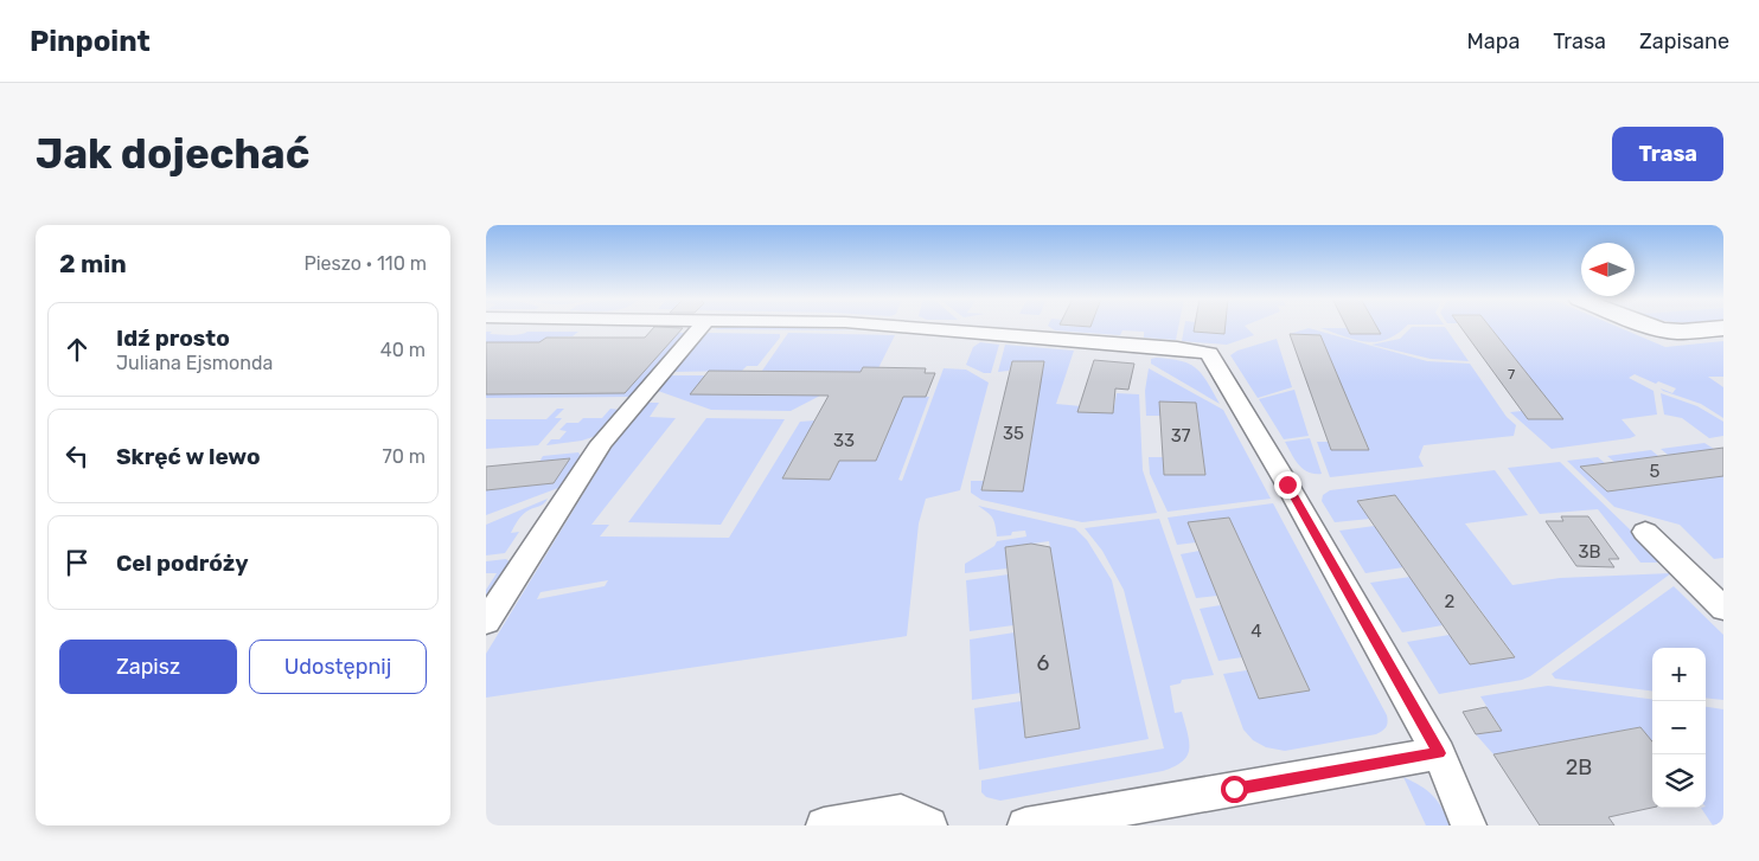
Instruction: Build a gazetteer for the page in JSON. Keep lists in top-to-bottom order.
{
  "house_numbers": [
    "7",
    "35",
    "37",
    "33",
    "5",
    "3B",
    "2",
    "4",
    "6",
    "2B"
  ],
  "north": "left",
  "page": {
    "header": "Pinpoint",
    "nav": ["Mapa", "Trasa", "Zapisane"],
    "buttons": [
      "Trasa",
      ["Zapisz", "Udostępnij"]
    ],
    "title": "Jak dojechać",
    "heading": ["2 min", "Pieszo · 110 m"],
    "list": [
      ["Idź prosto", "Juliana Ejsmonda", "40 m"],
      ["Skręć w lewo", "70 m"],
      "Cel podróży"
    ],
    "map_buttons": ["+", "−"]
  }
}
